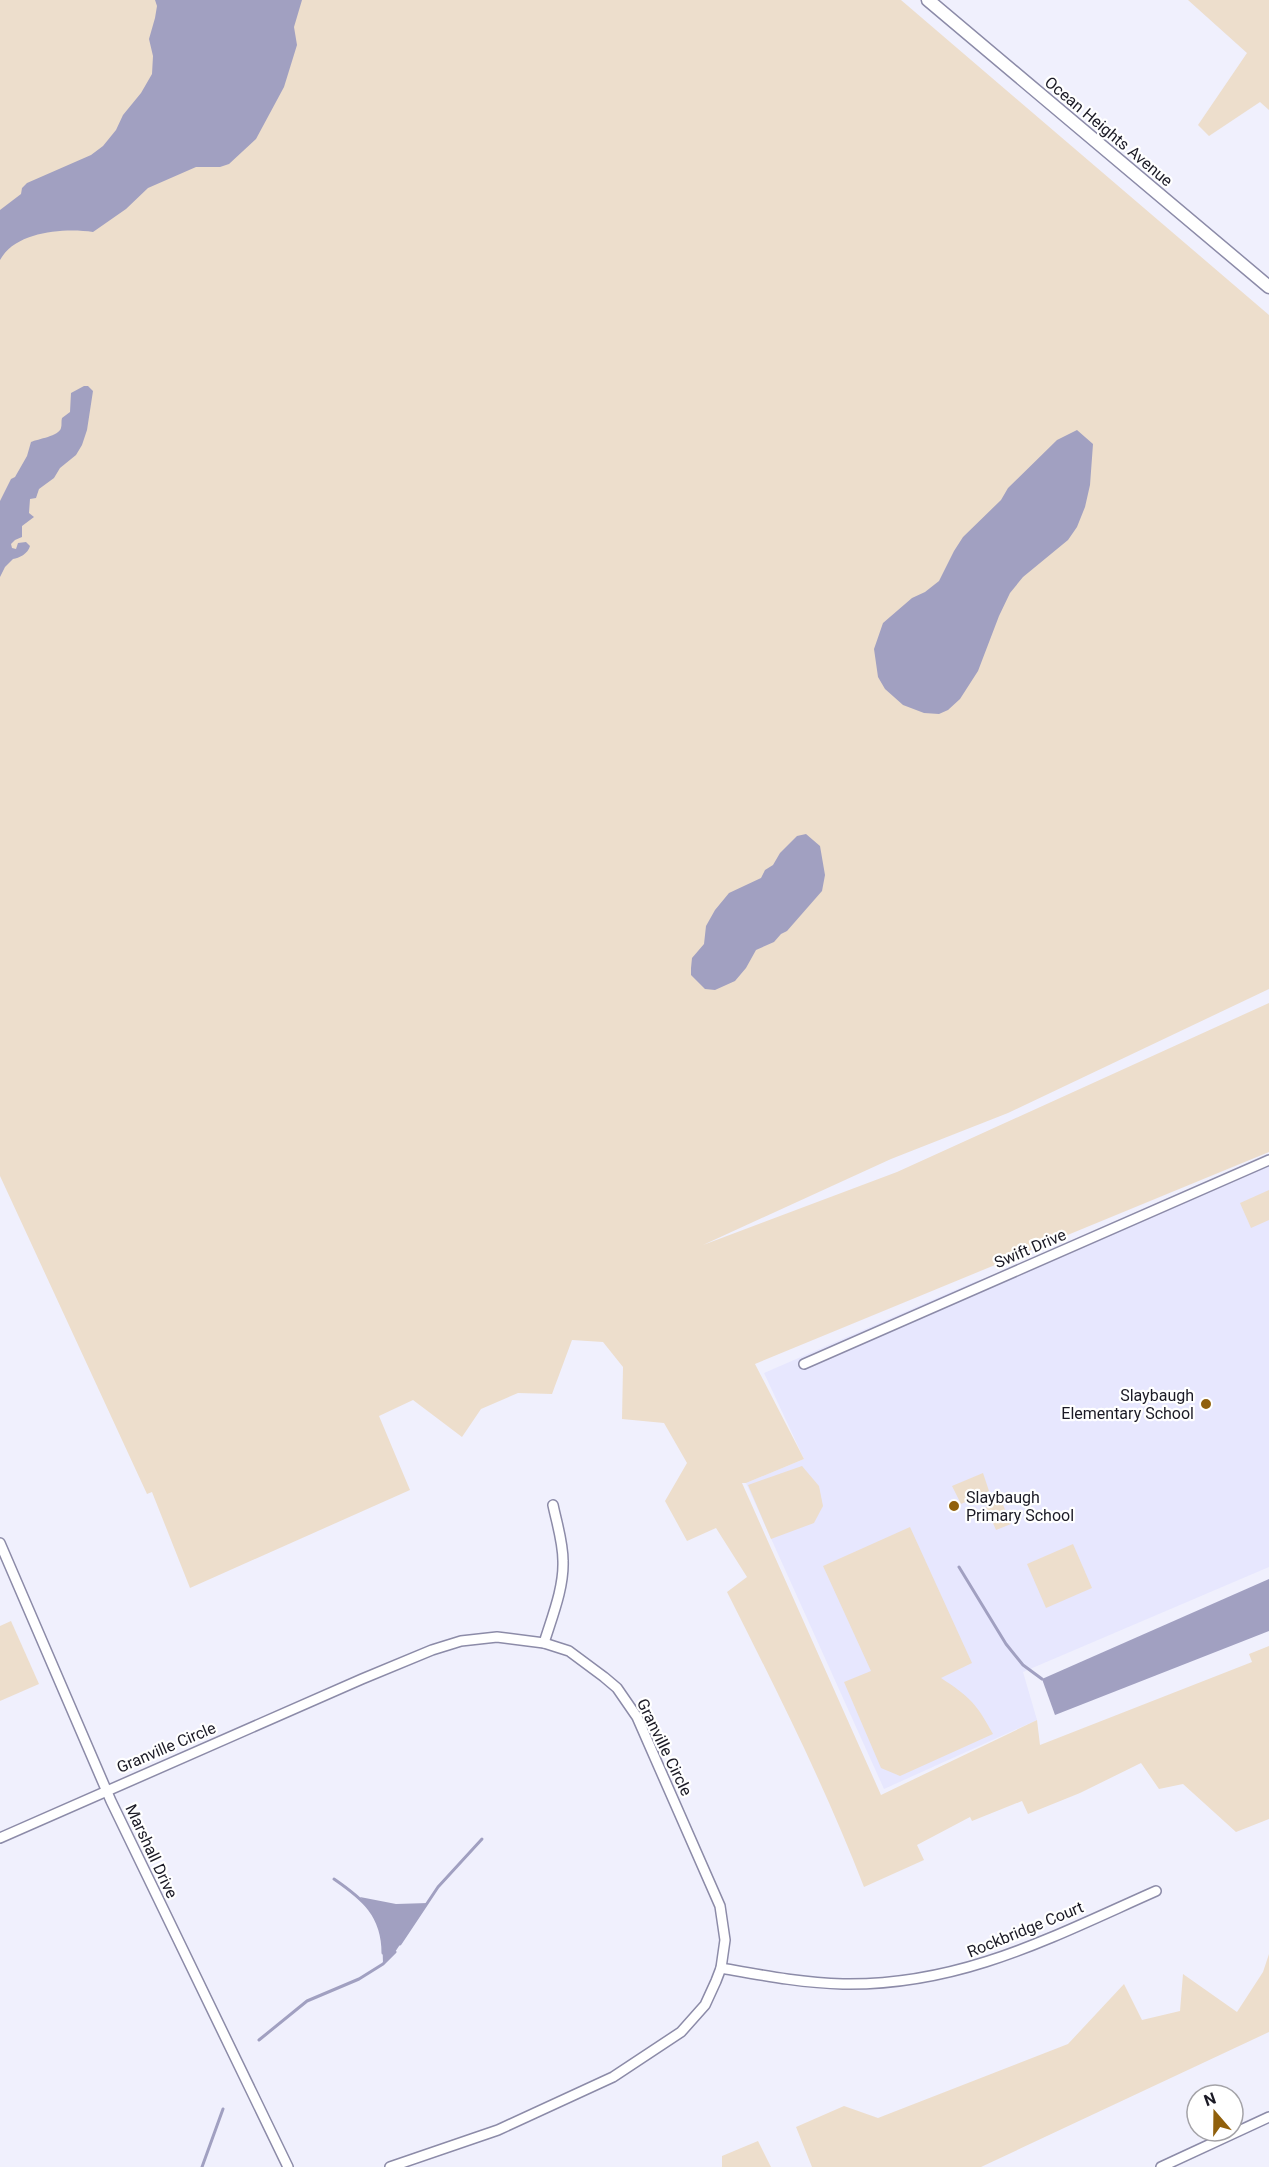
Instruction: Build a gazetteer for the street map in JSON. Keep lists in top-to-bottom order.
{
  "streets": {
    "main road": ["Ocean Heights Avenue"],
    "street": [
      "Swift Drive",
      "Granville Circle",
      "Marshall Drive",
      "Rockbridge Court"
    ]
  },
  "crossings": [
    ["Granville Circle", "Marshall Drive"],
    ["Granville Circle", "Rockbridge Court"]
  ],
  "places": ["Slaybaugh Elementary School", "Slaybaugh Primary School"],
  "north": "top"
}
